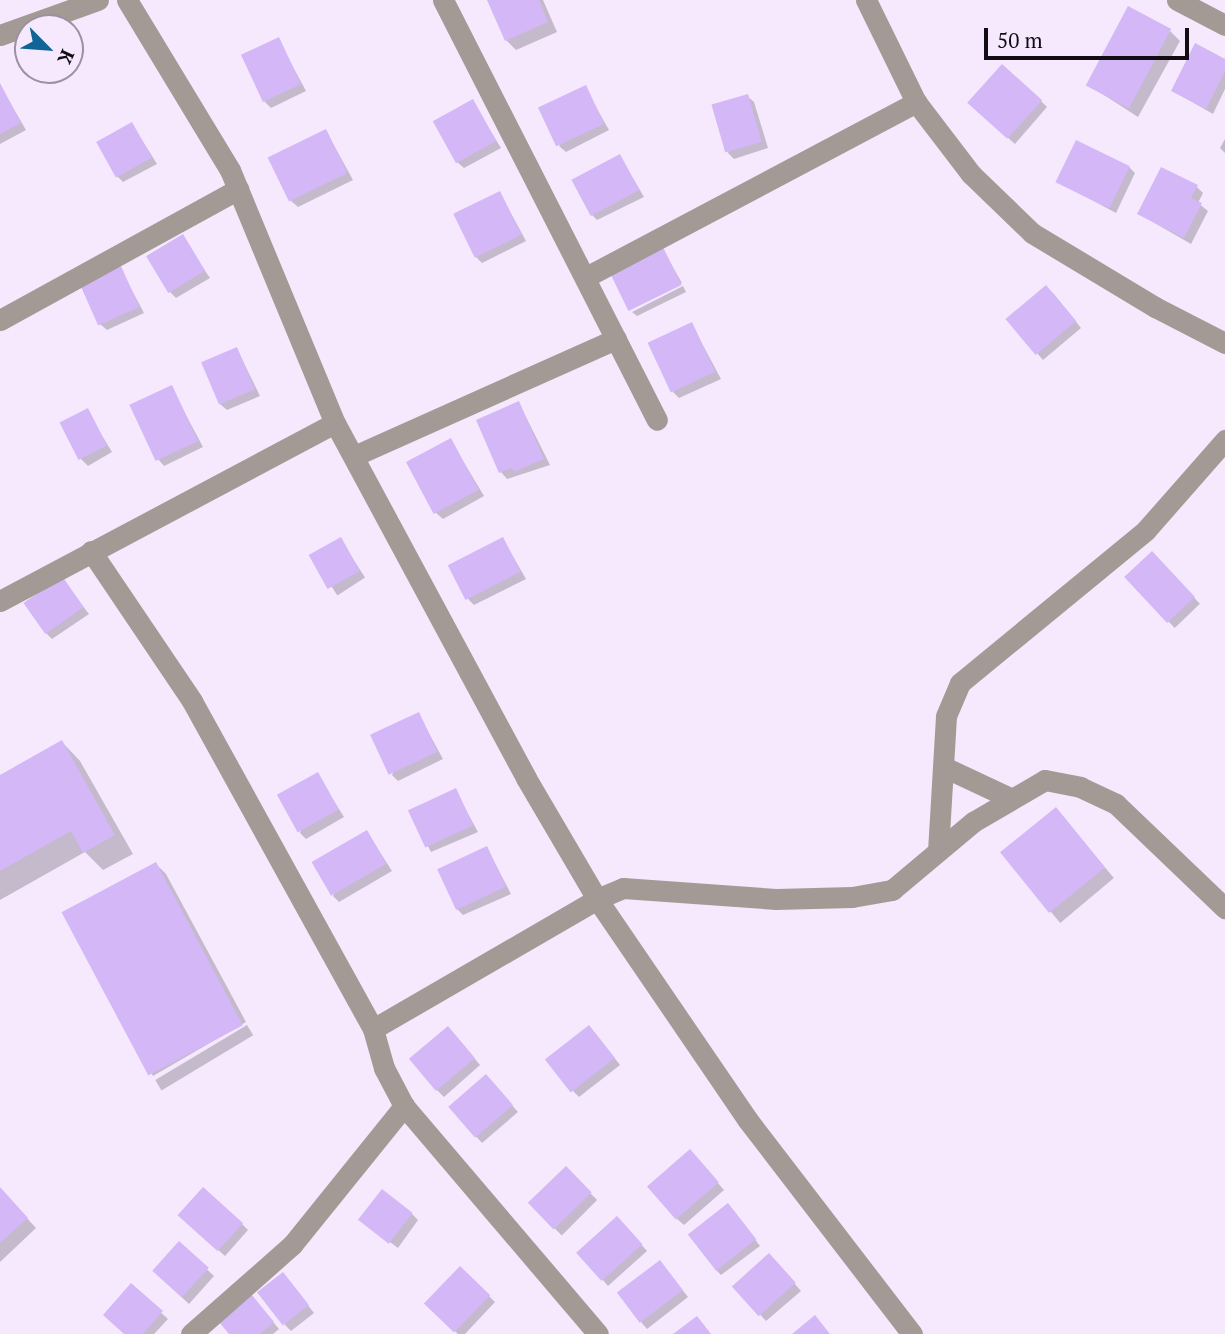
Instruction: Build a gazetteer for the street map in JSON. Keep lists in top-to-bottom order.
{
  "scale_bar": "50 m",
  "north": "bottom right"
}
